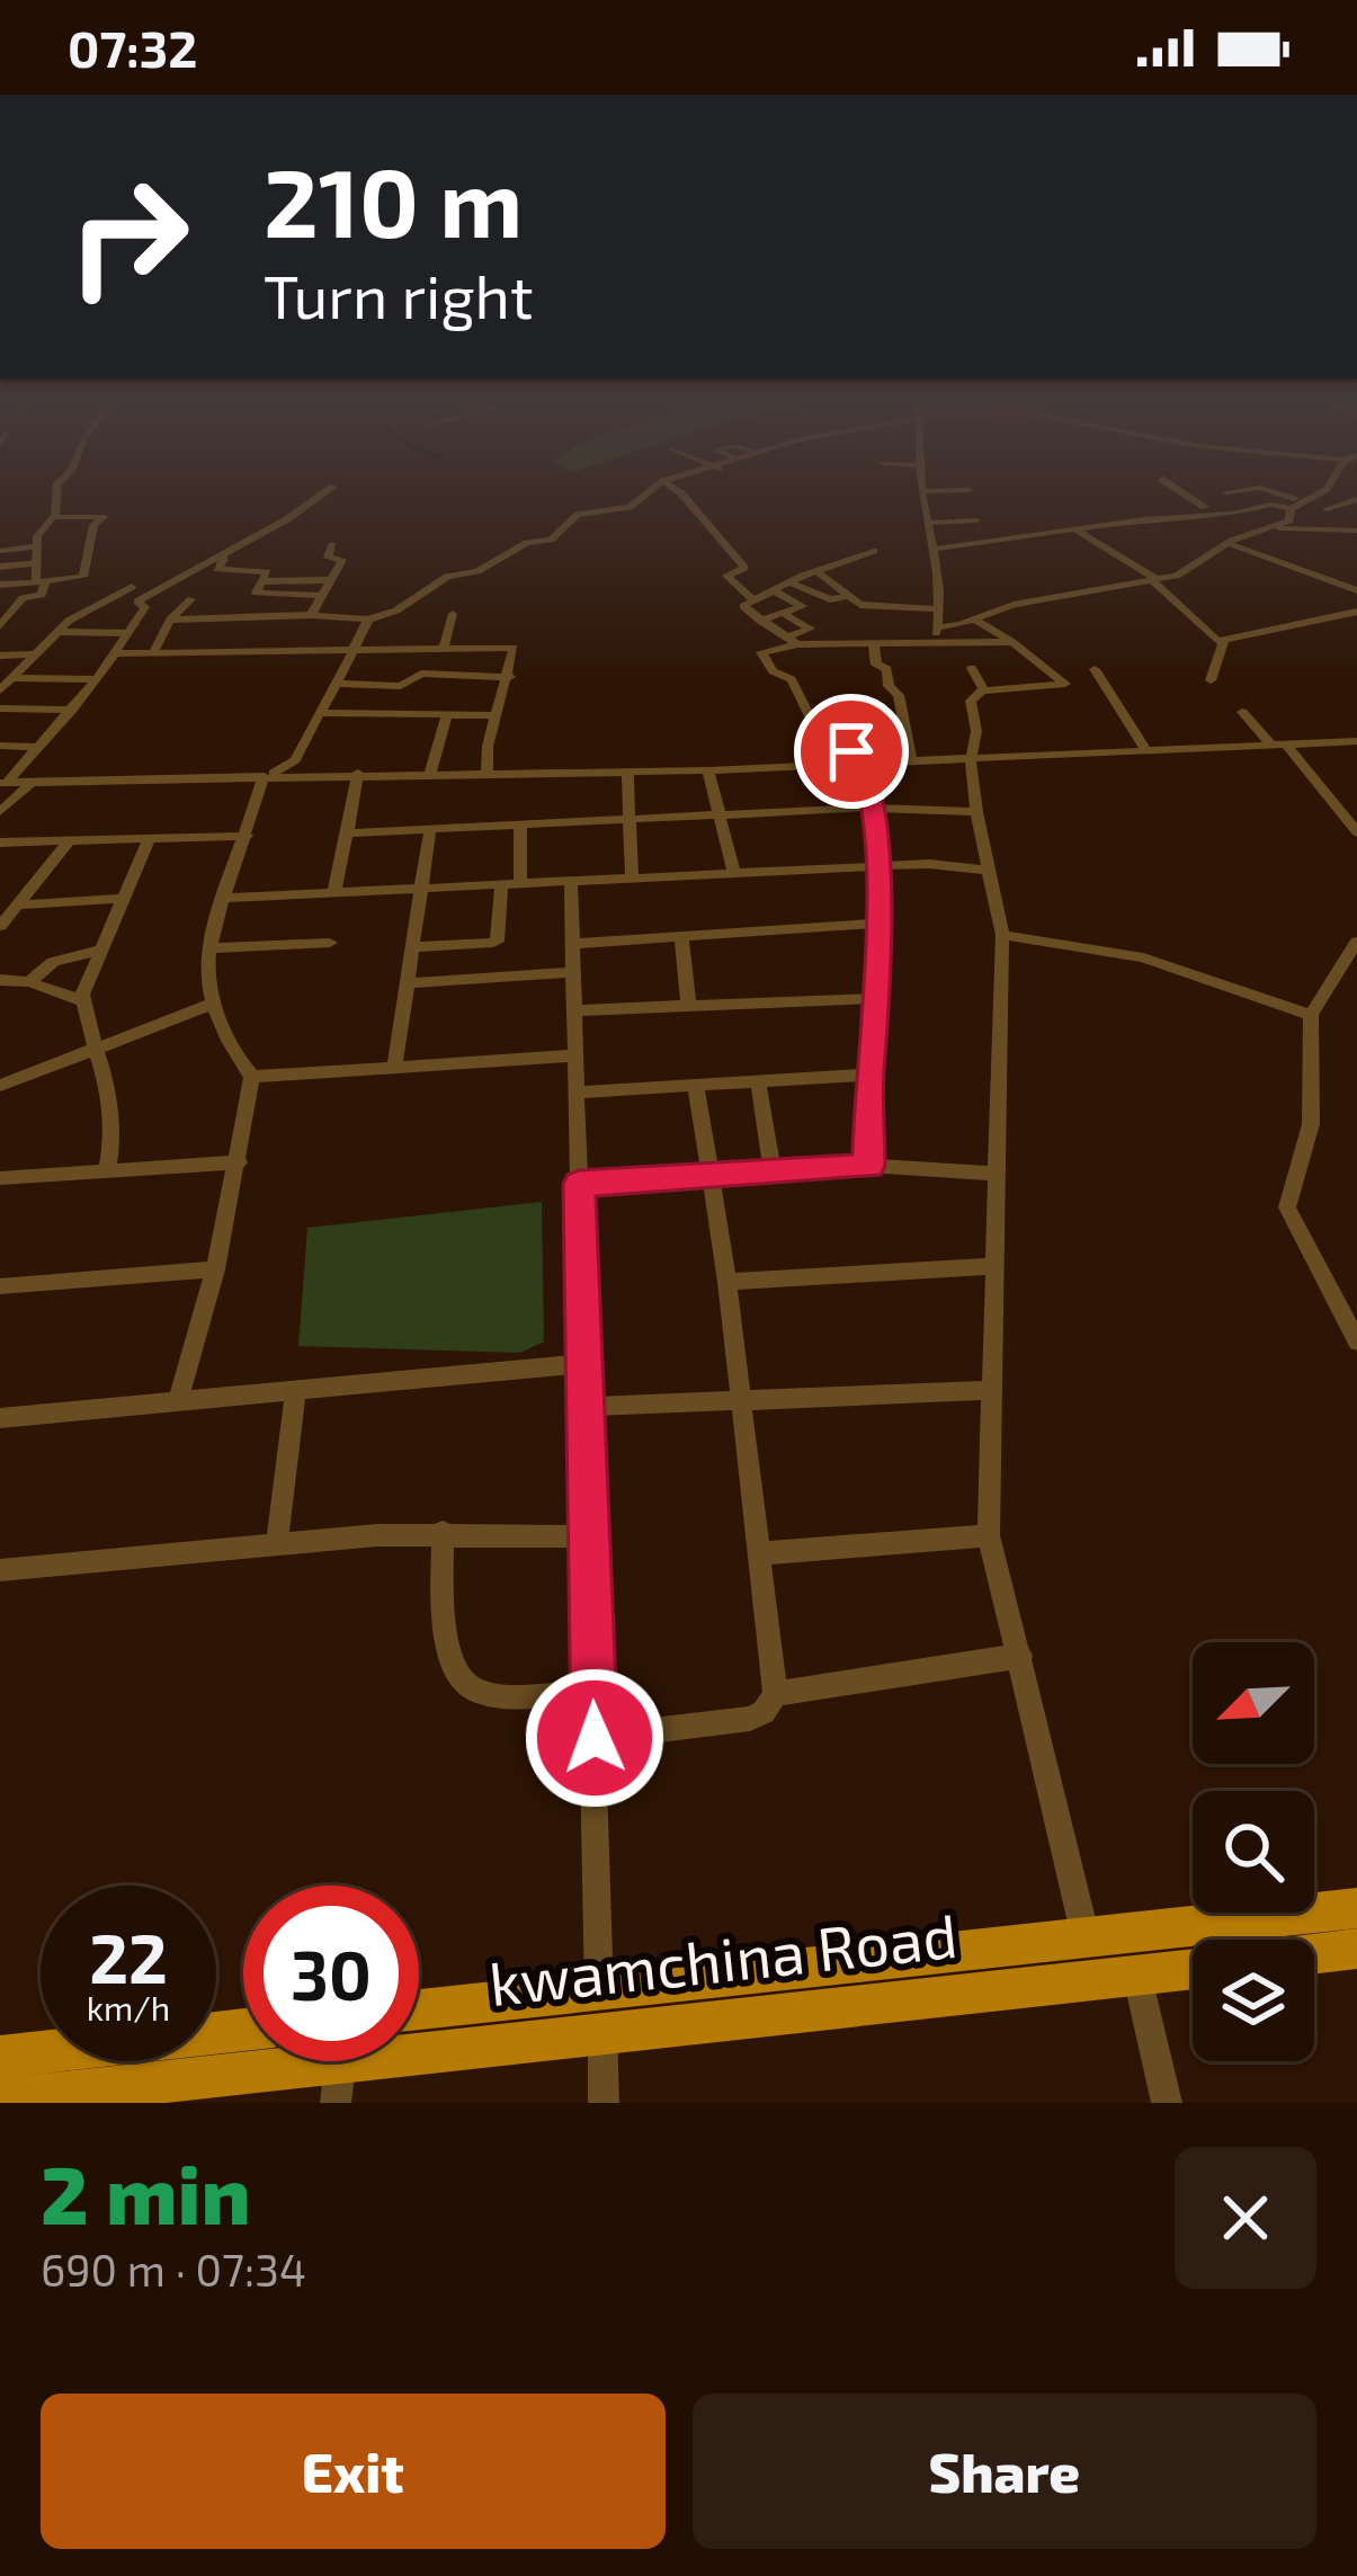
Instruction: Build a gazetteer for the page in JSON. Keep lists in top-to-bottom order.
{
  "streets": {
    "main road": ["kwamchina Road"]
  },
  "north": "bottom left",
  "page": {
    "status": "07:32",
    "turn": ["210 m", "Turn right"],
    "speed": "22 km/h",
    "limit": "30",
    "heading": ["2 min", "690 m · 07:34"],
    "buttons": ["Exit", "Share"]
  }
}
